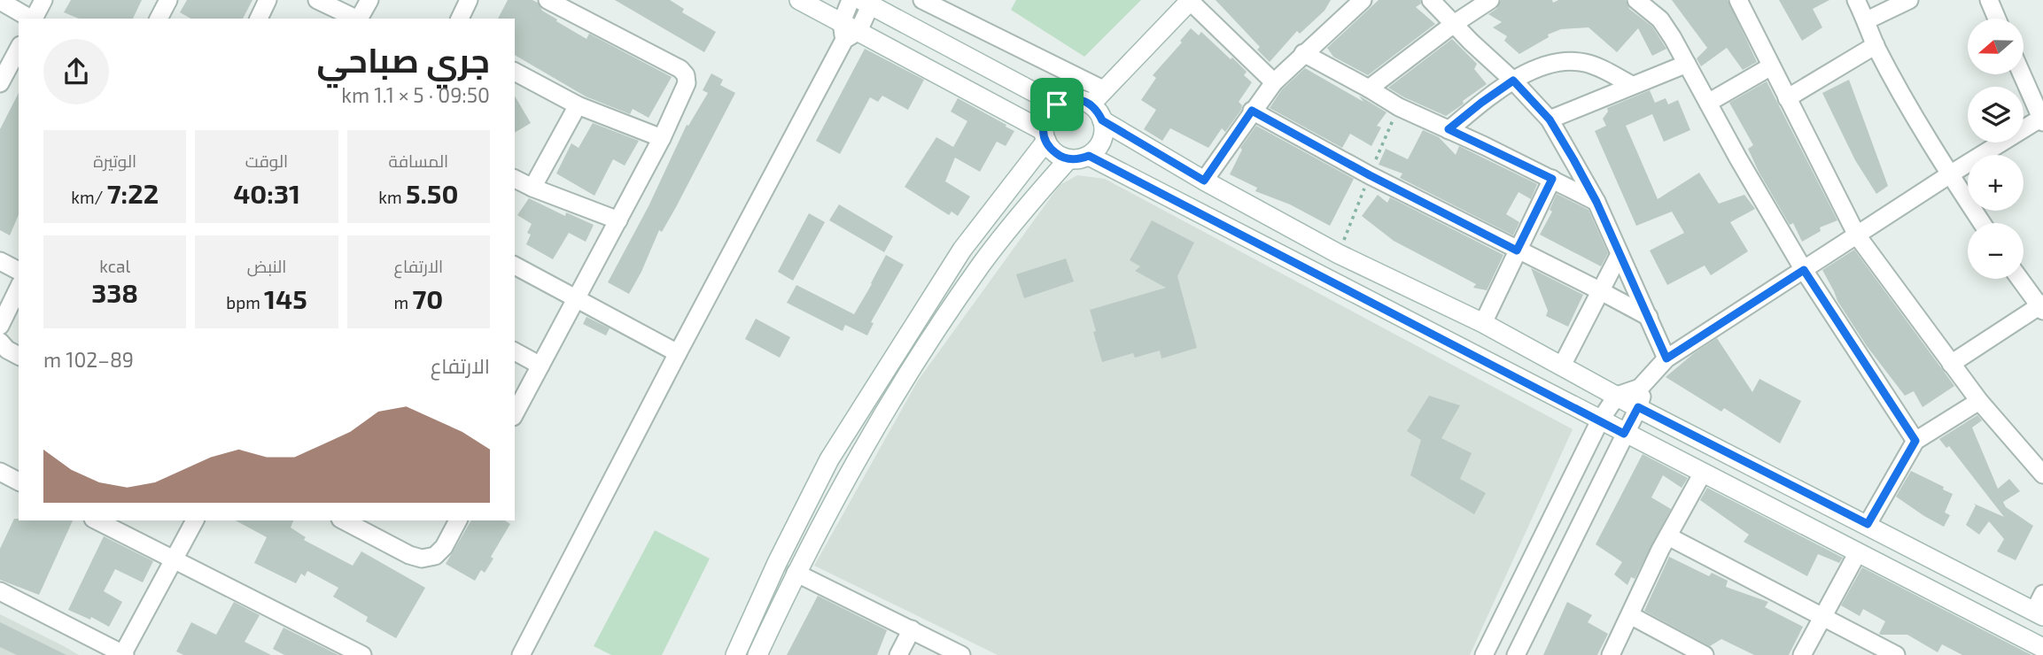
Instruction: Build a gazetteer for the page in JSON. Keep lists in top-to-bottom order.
{
  "north": "left",
  "page": {
    "map_buttons": ["+", "−"],
    "heading": ["جري صباحي", "09:50 · 5 × 1.1 km"],
    "stats": [
      ["المسافة", "5.50 km"],
      ["الوقت", "40:31"],
      ["الوتيرة", "7:22 /km"],
      ["الارتفاع", "70 m"],
      ["النبض", "145 bpm"],
      ["kcal", "338"]
    ],
    "chart": ["الارتفاع", "89–102 m"]
  }
}
